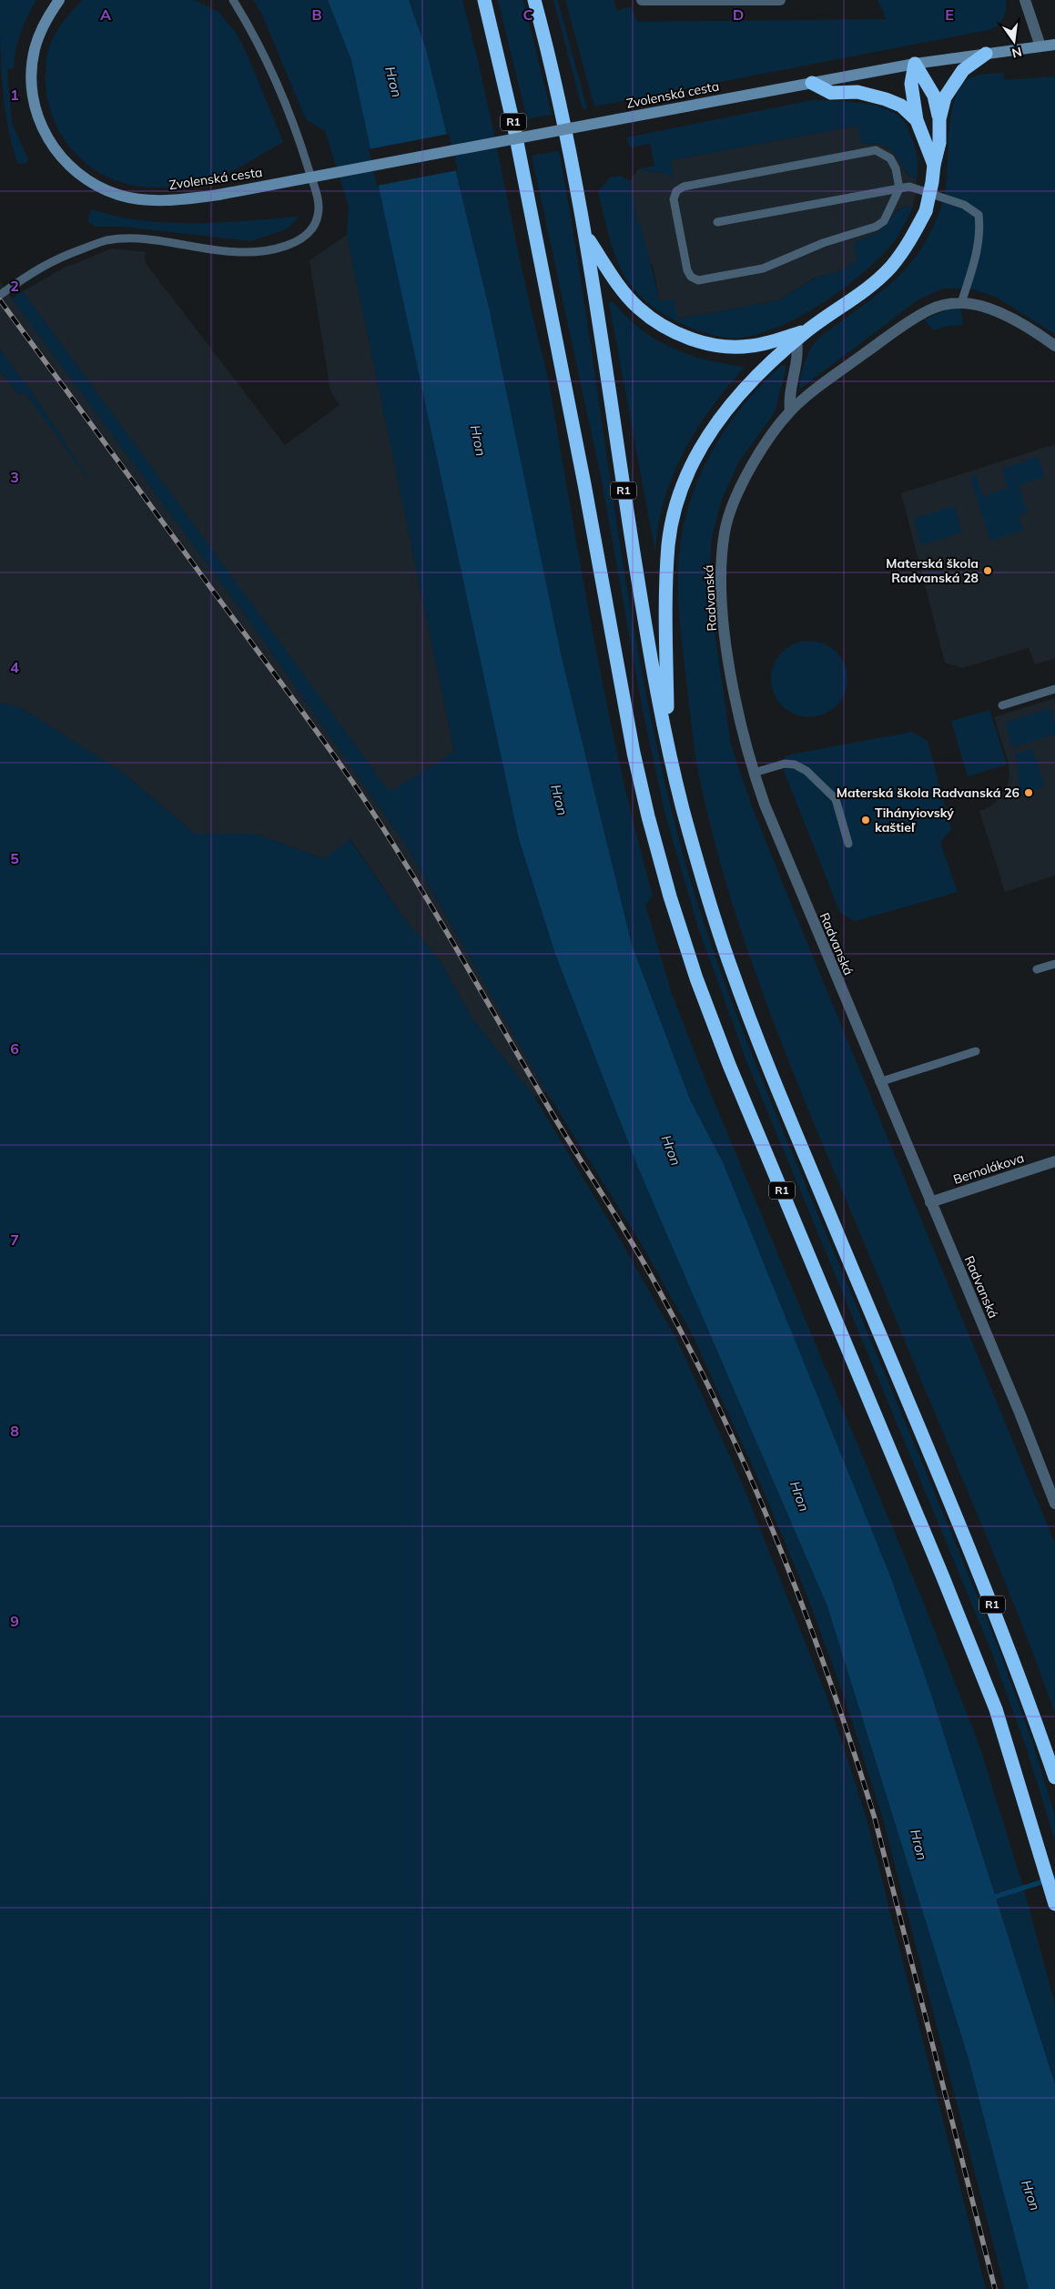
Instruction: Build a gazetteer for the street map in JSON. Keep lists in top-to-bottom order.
{
  "streets": {
    "highway": ["R1"],
    "main road": ["Zvolenská cesta"],
    "street": ["Radvanská", "Bernolákova"]
  },
  "crossings": [
    ["Radvanská", "Bernolákova"]
  ],
  "water": ["Hron"],
  "places": ["Materská škola Radvanská 28", "Materská škola Radvanská 26", "Tihányiovský kaštieľ"],
  "north": "bottom",
  "grid": {
    "columns": [
      "A",
      "B",
      "C",
      "D",
      "E"
    ],
    "rows": [
      "1",
      "2",
      "3",
      "4",
      "5",
      "6",
      "7",
      "8",
      "9"
    ]
  }
}
